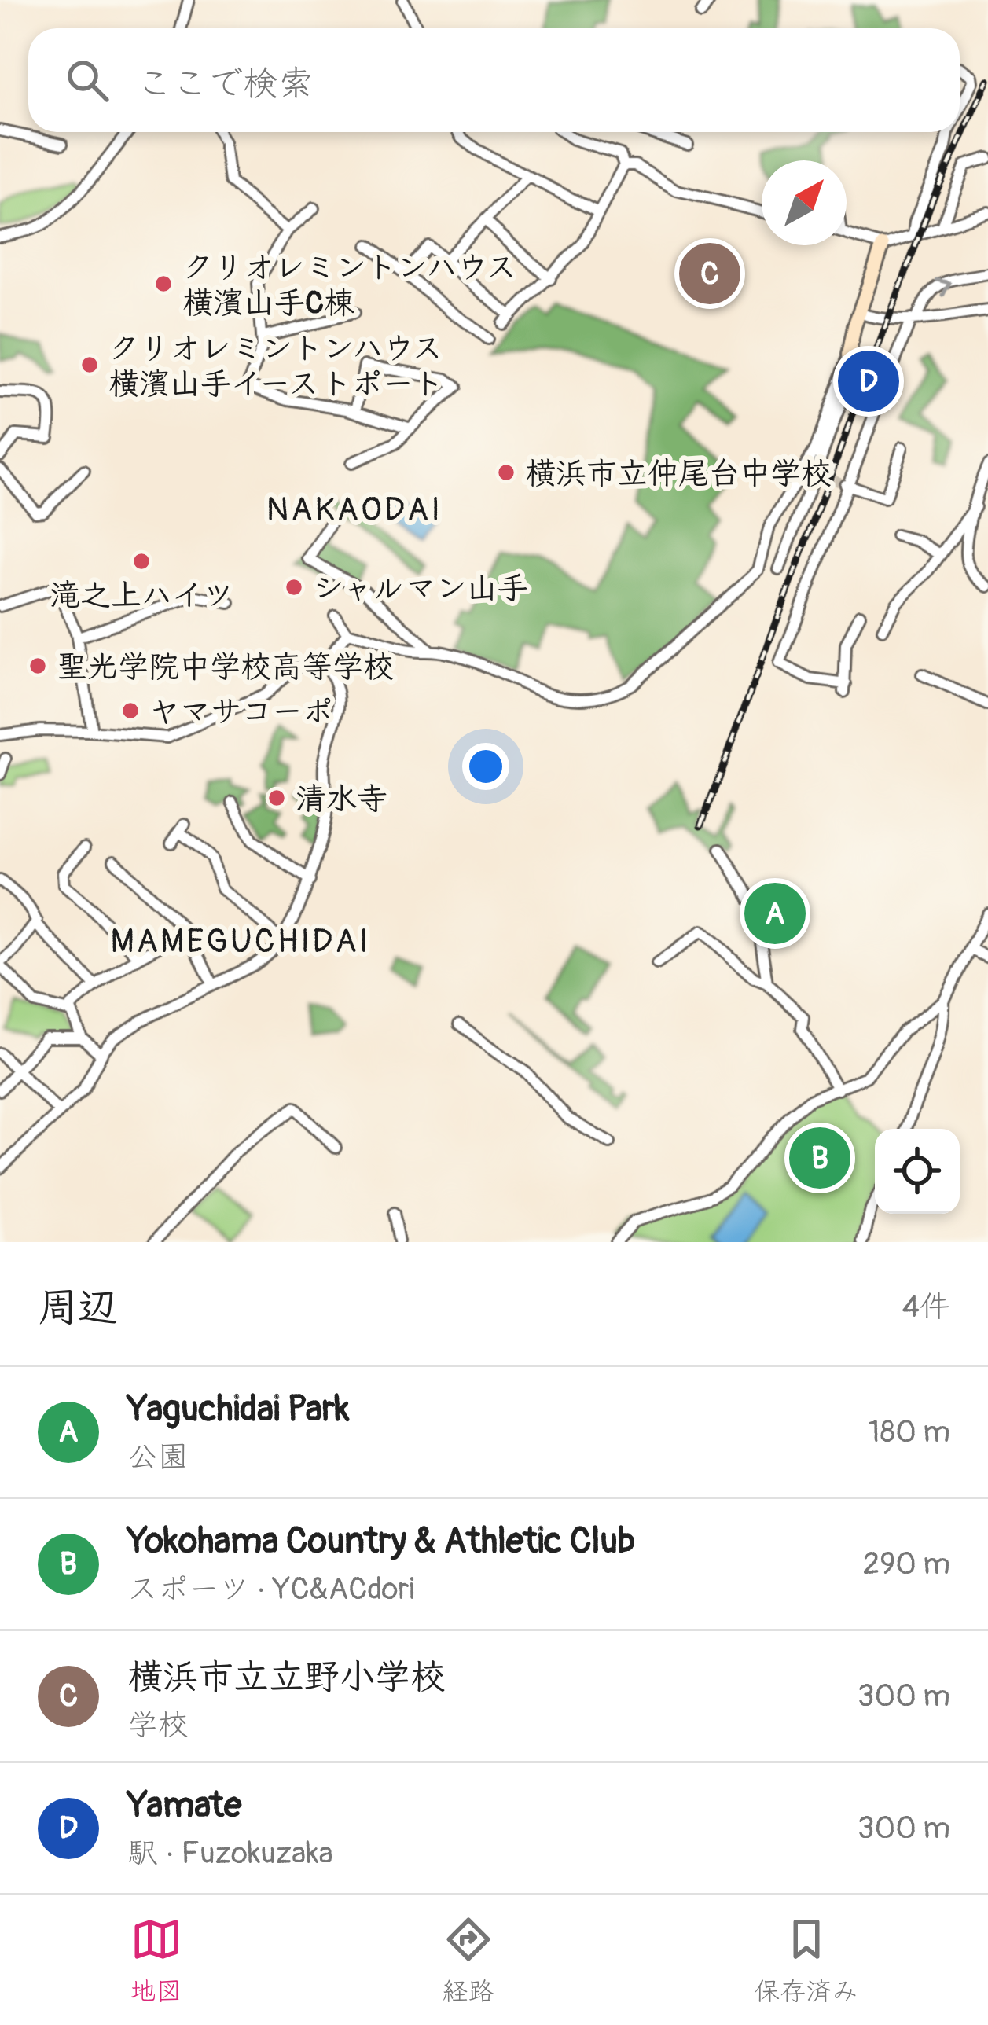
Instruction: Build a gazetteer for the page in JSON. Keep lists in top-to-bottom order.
{
  "districts": ["NAKAODAI", "MAMEGUCHIDAI"],
  "places": [
    "クリオレミントンハウス 横濱山手C棟",
    "クリオレミントンハウス 横濱山手イーストポート",
    "横浜市立仲尾台中学校",
    "滝之上ハイツ",
    "シャルマン山手",
    "聖光学院中学校高等学校",
    "ヤマサコーポ",
    "清水寺"
  ],
  "north": "top right",
  "page": {
    "search": "ここで検索",
    "pins": [
      "C",
      "D",
      "A",
      "B"
    ],
    "heading": ["周辺", "4件"],
    "list": [
      {
        "mark": "A",
        "name": "Yaguchidai Park",
        "note": "公園",
        "value": "180 m"
      },
      {
        "mark": "B",
        "name": "Yokohama Country & Athletic Club",
        "note": "スポーツ · YC&ACdori",
        "value": "290 m"
      },
      {
        "mark": "C",
        "name": "横浜市立立野小学校",
        "note": "学校",
        "value": "300 m"
      },
      {
        "mark": "D",
        "name": "Yamate",
        "note": "駅 · Fuzokuzaka",
        "value": "300 m"
      }
    ],
    "nav": ["地図", "経路", "保存済み"]
  }
}
